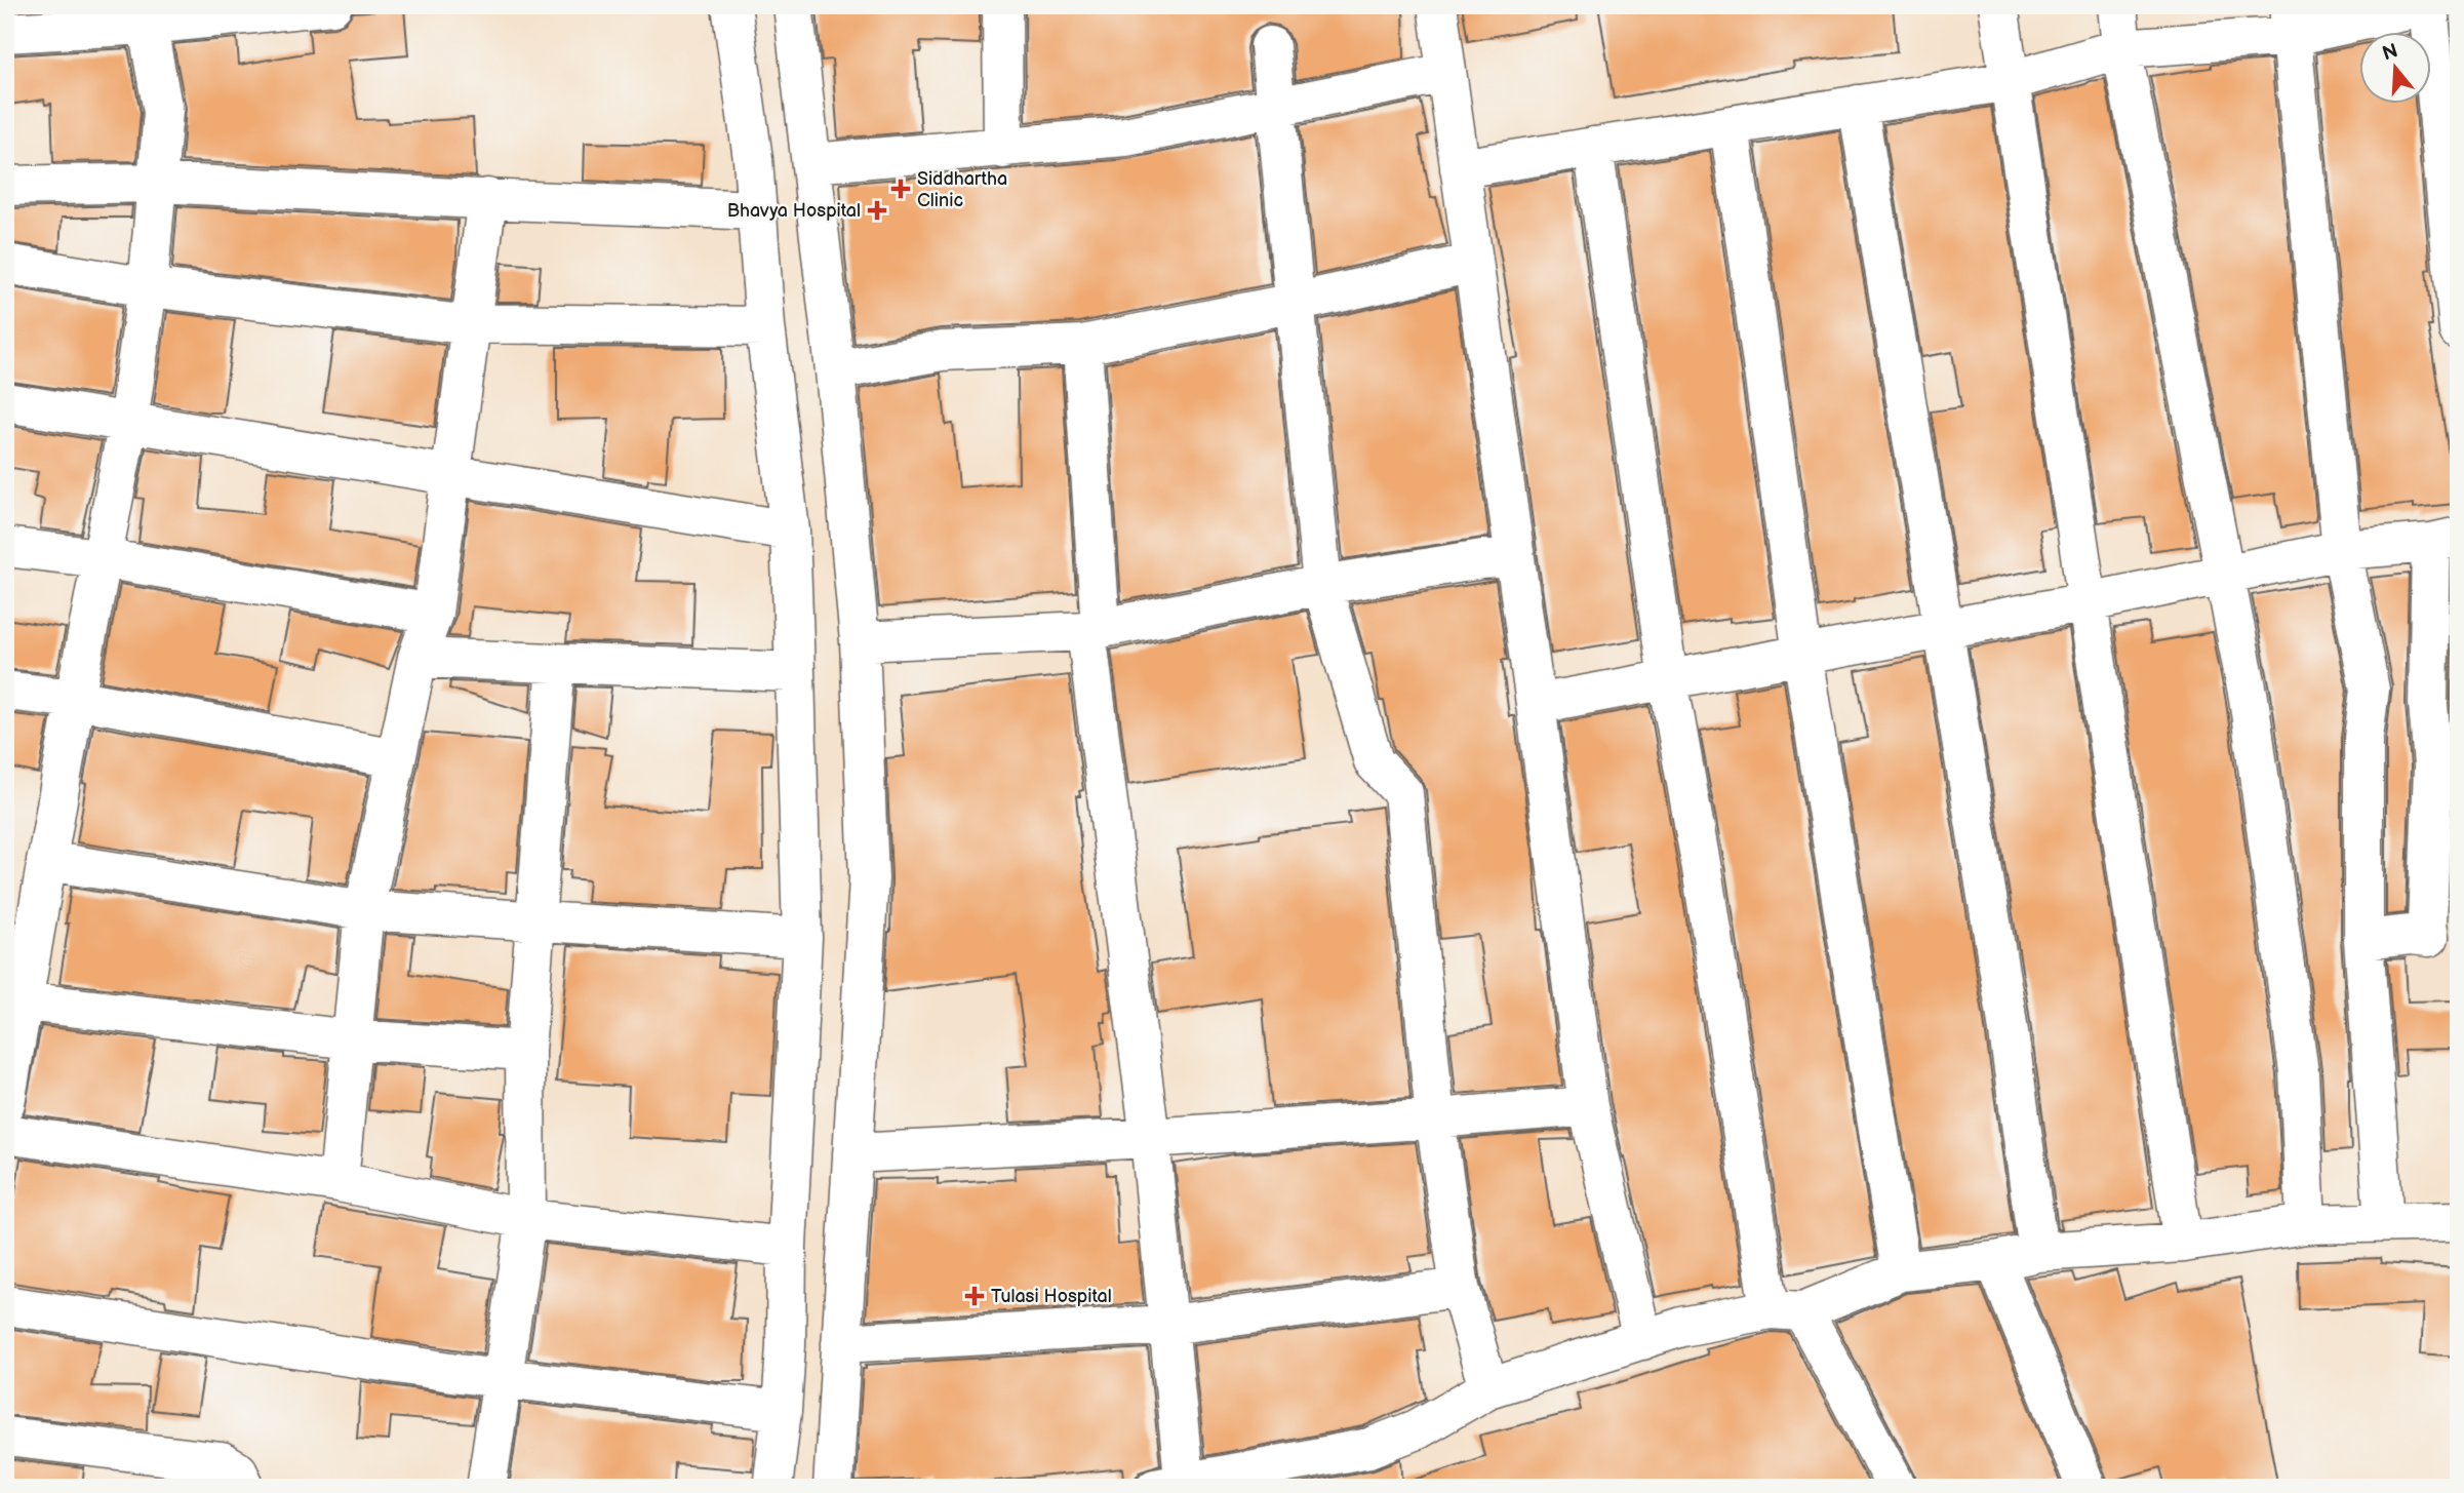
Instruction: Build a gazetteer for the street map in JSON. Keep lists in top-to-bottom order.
{
  "places": {
    "health": ["Siddhartha Clinic", "Bhavya Hospital", "Tulasi Hospital"]
  },
  "north": "top"
}
